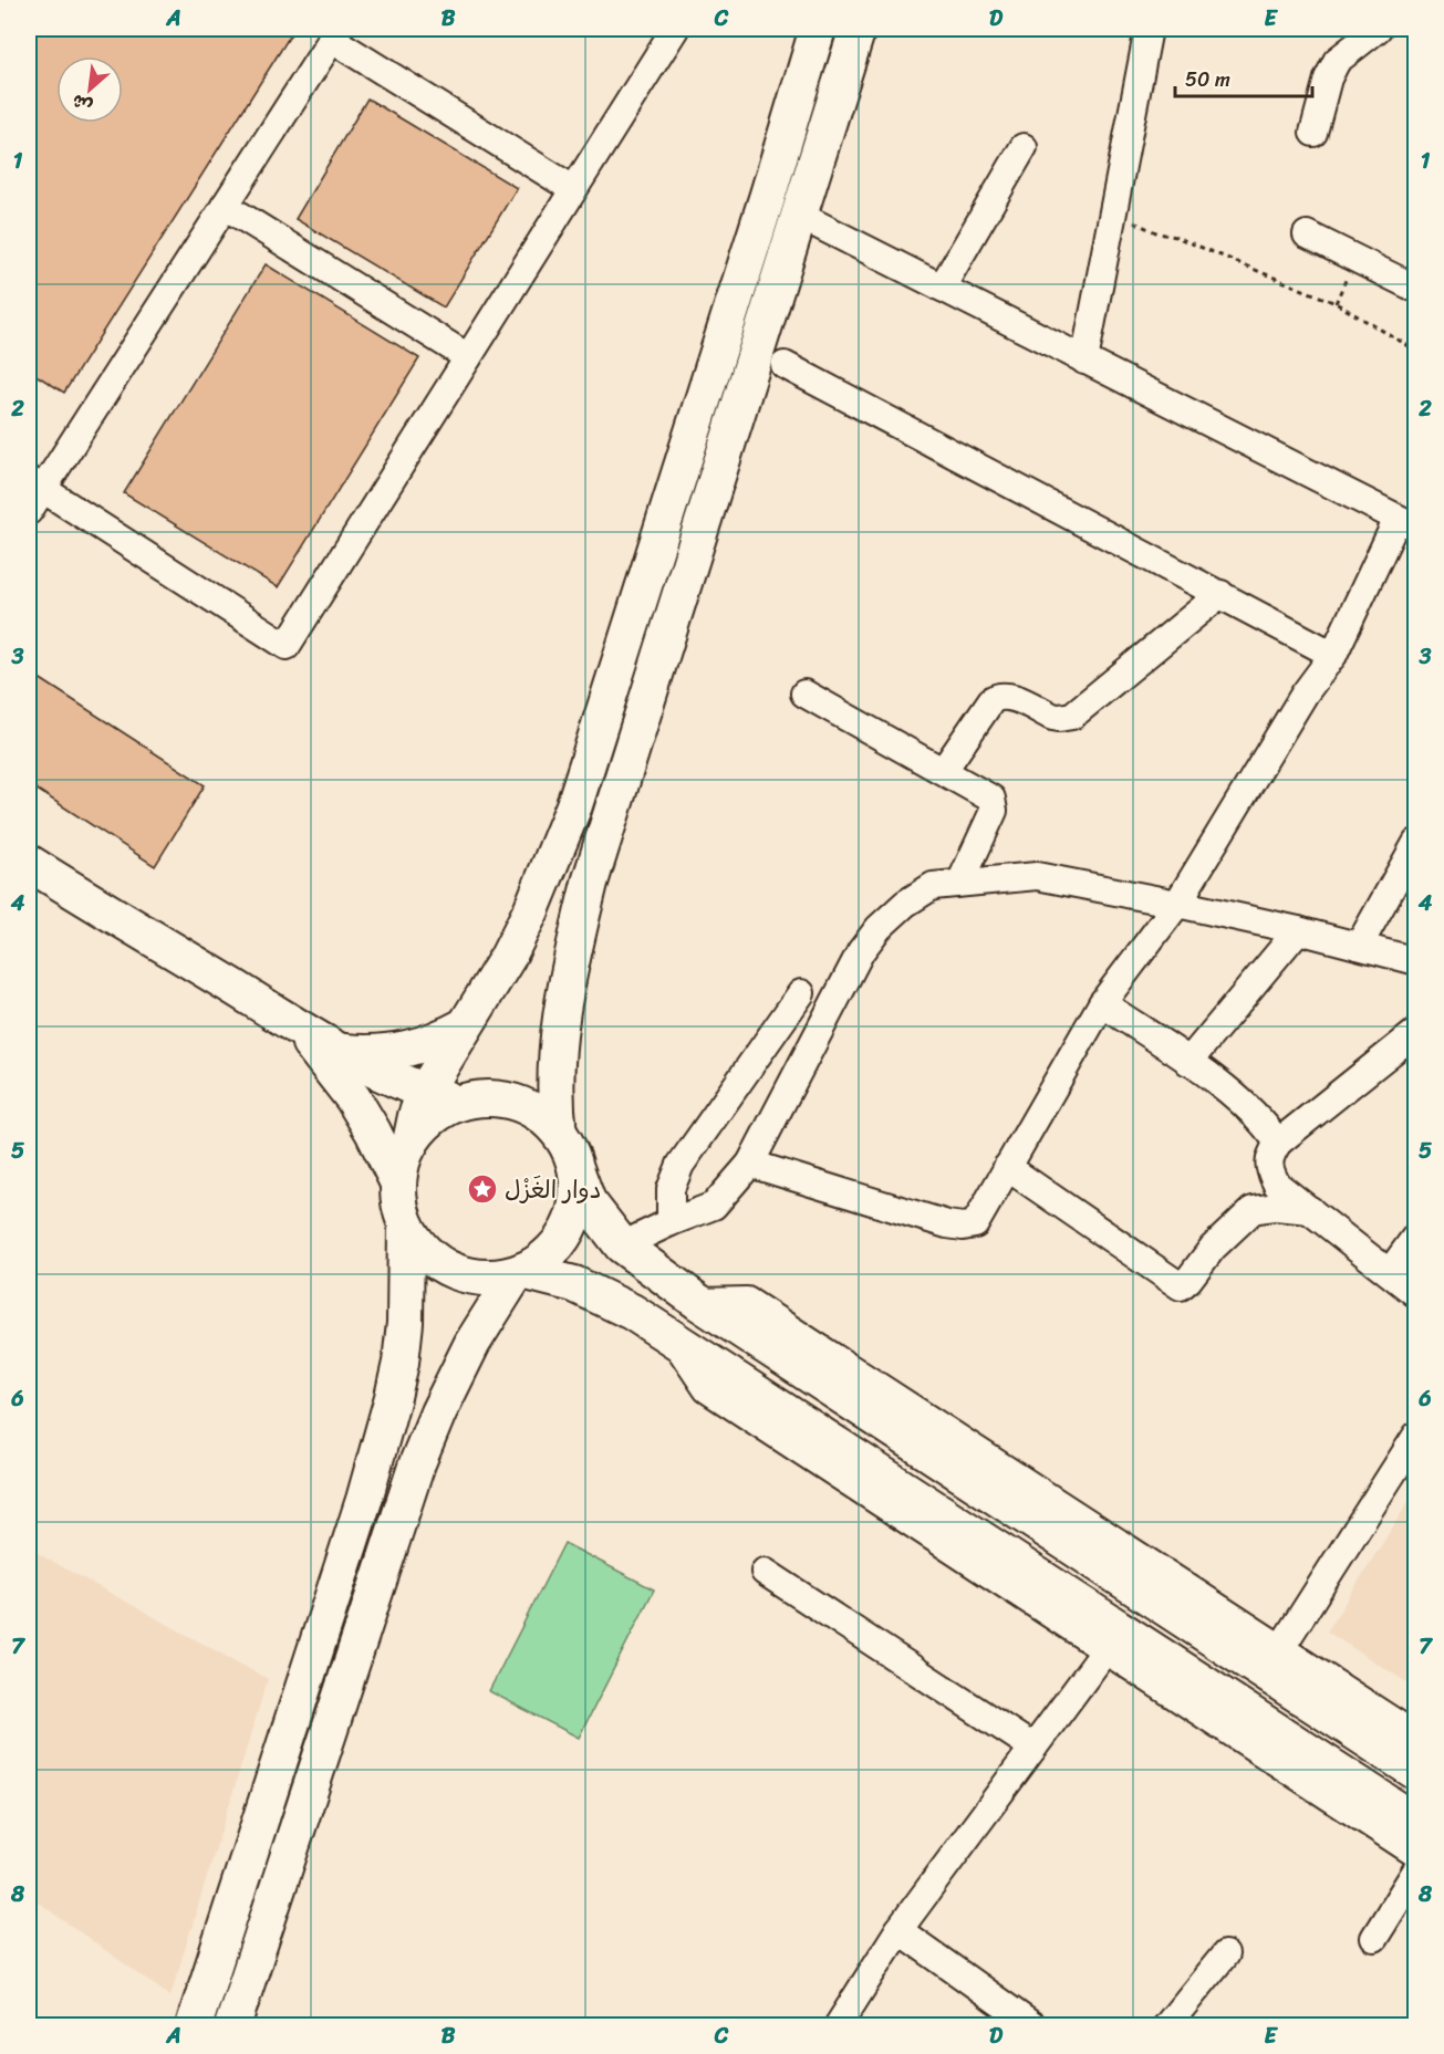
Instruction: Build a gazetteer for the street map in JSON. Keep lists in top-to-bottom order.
{
  "places": {
    "place": ["دوار الغَزْل"]
  },
  "scale_bar": "50 m",
  "north": "bottom left",
  "grid": {
    "columns": [
      "A",
      "B",
      "C",
      "D",
      "E"
    ],
    "rows": [
      "1",
      "2",
      "3",
      "4",
      "5",
      "6",
      "7",
      "8"
    ]
  }
}
